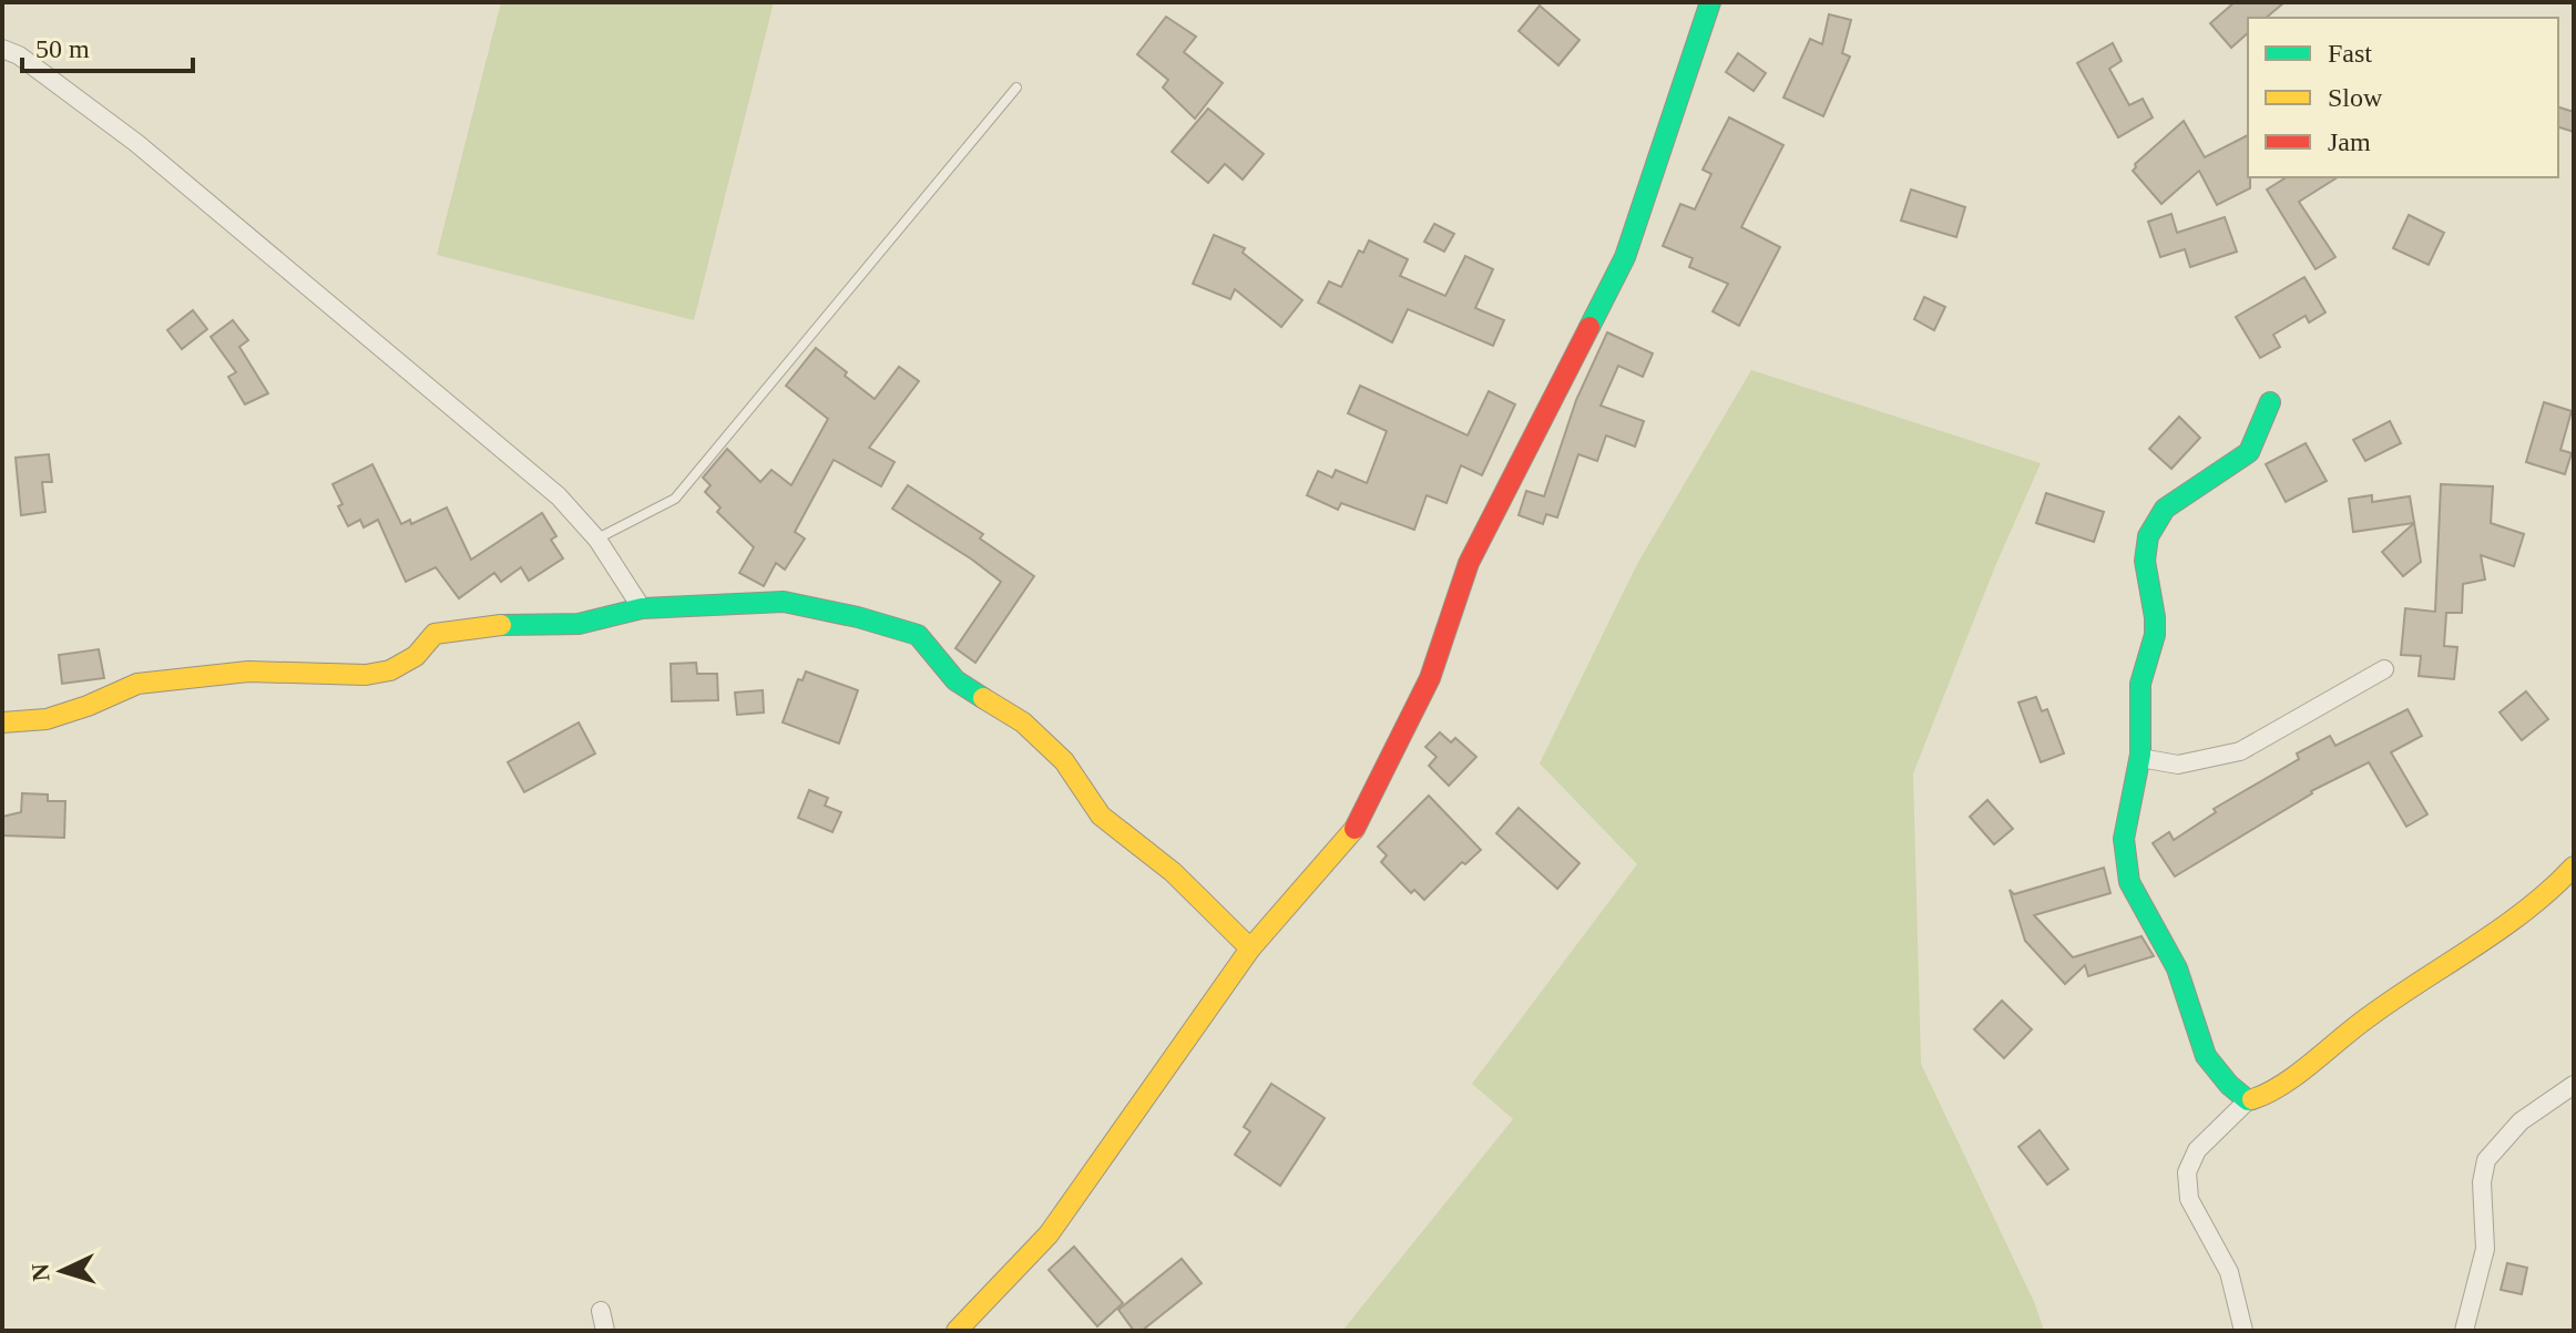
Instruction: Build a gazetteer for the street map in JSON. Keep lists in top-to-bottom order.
{
  "legend": ["Fast", "Slow", "Jam"],
  "scale_bar": "50 m",
  "north": "left"
}
